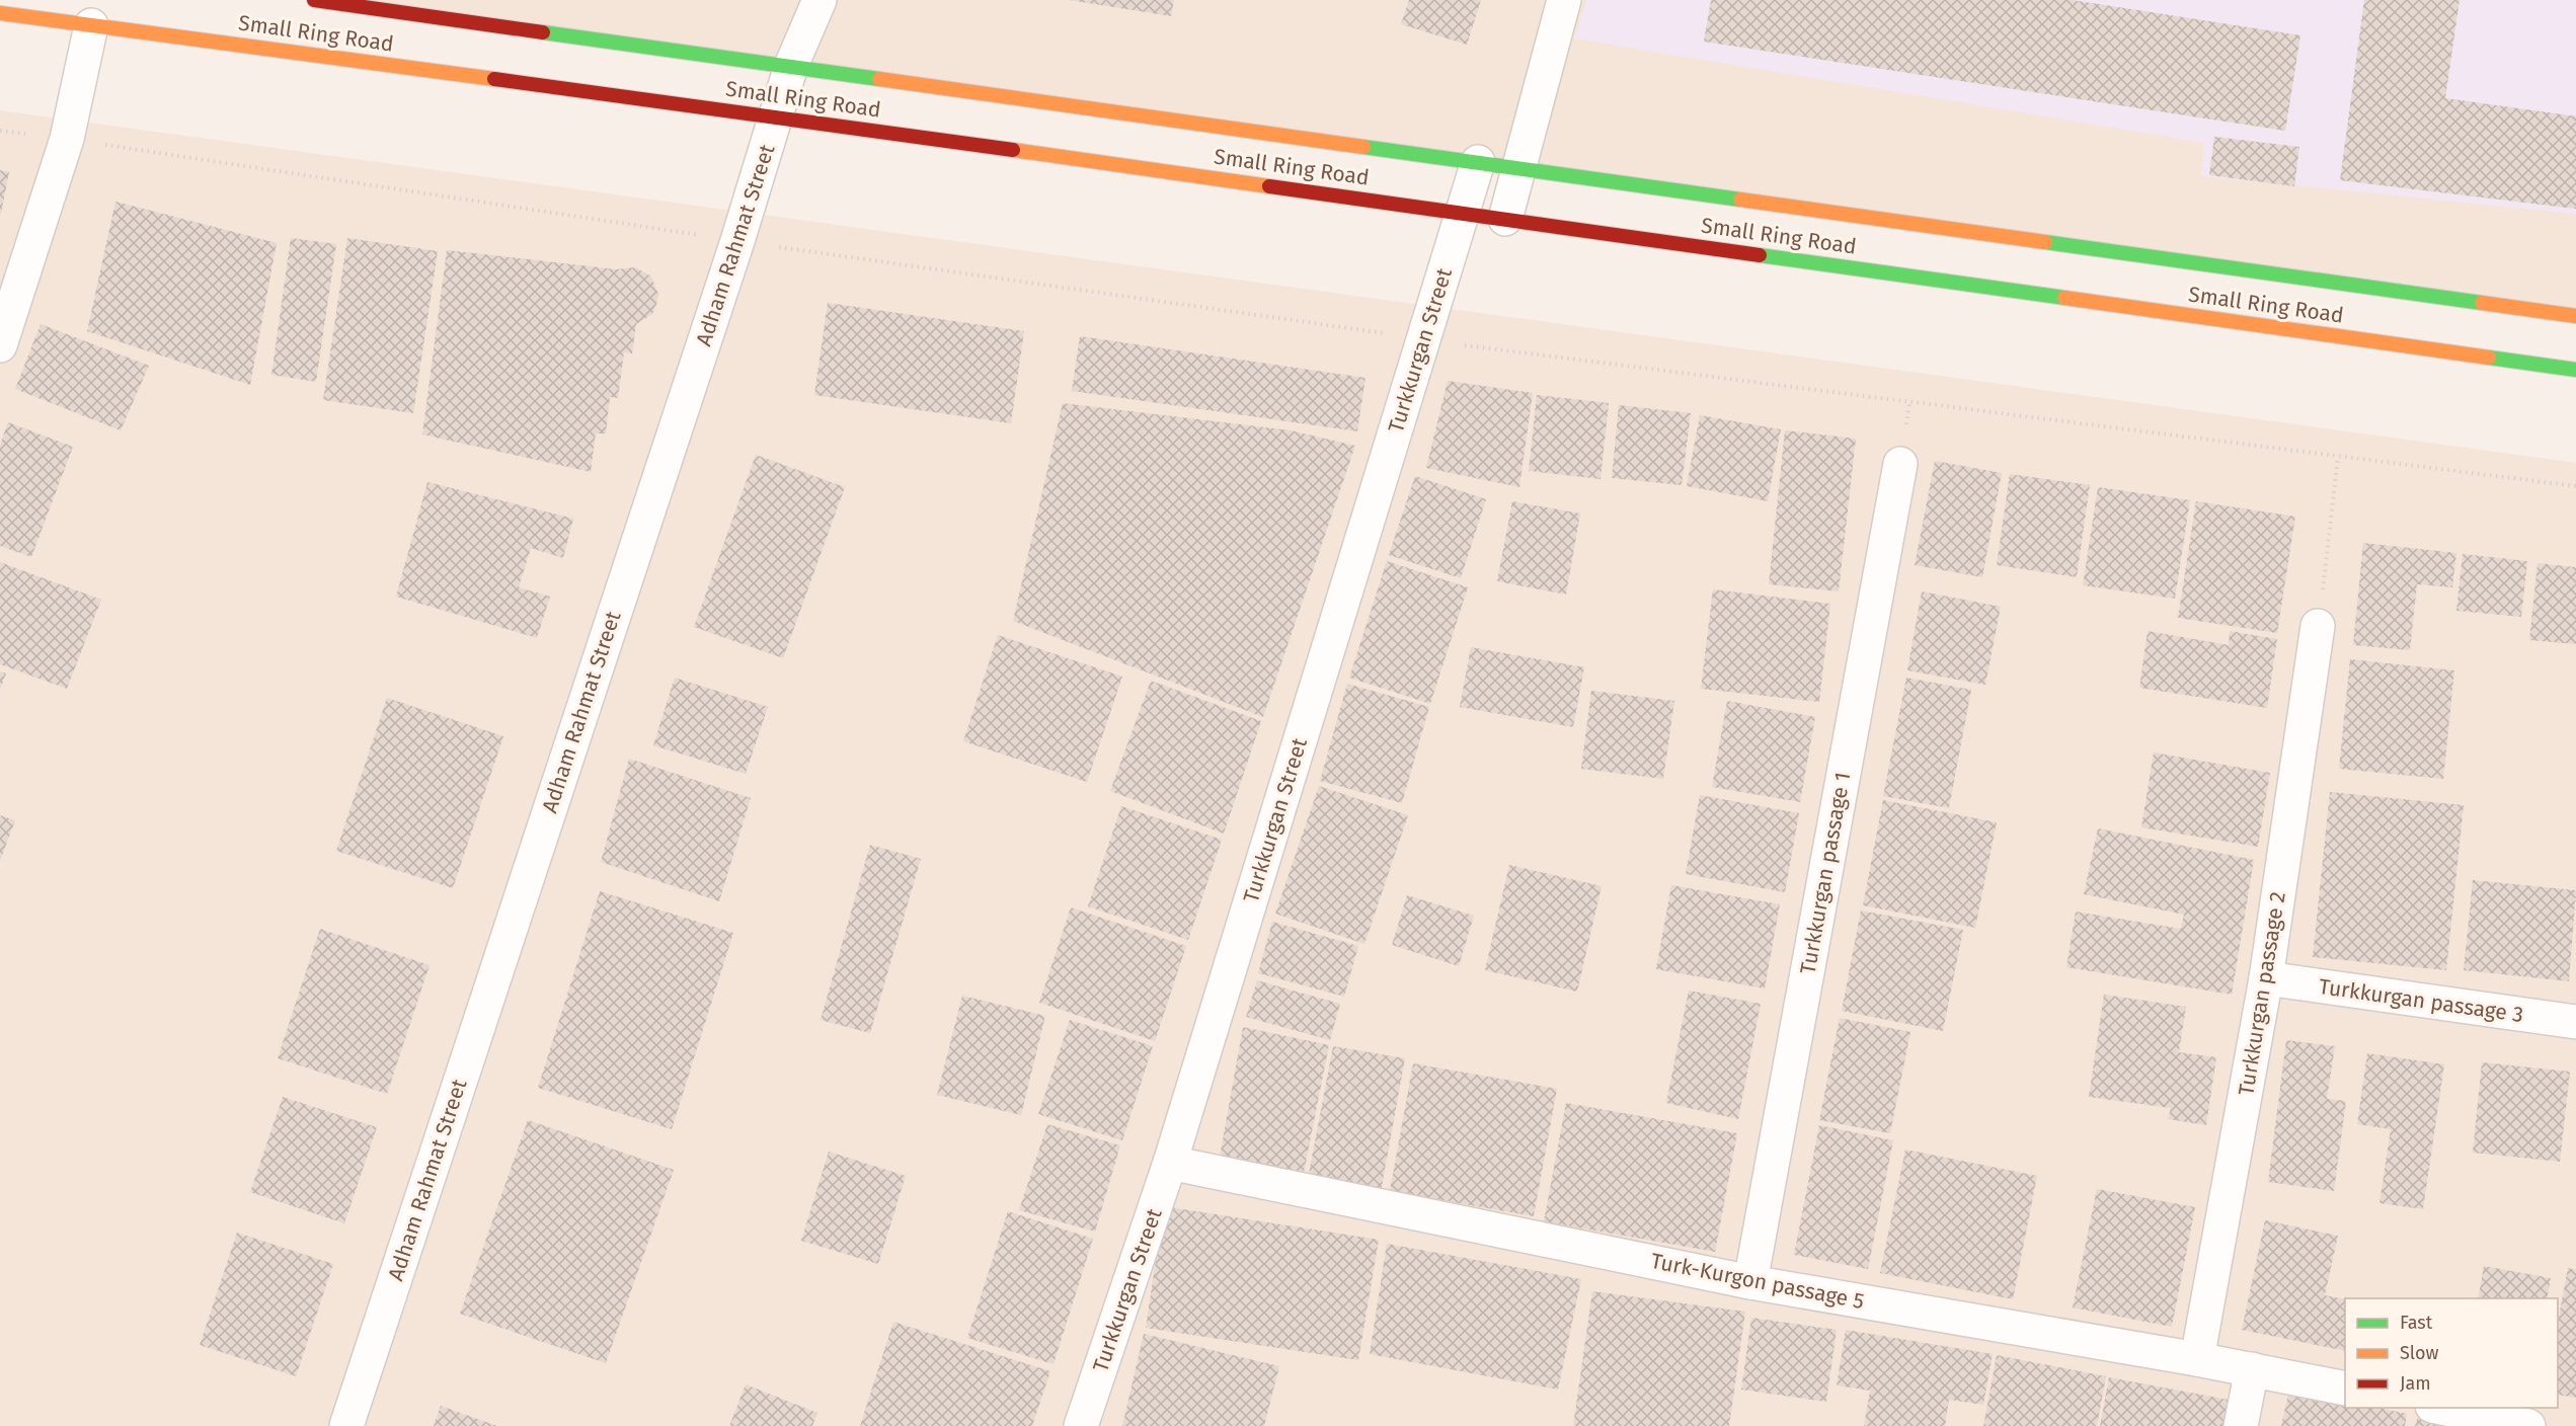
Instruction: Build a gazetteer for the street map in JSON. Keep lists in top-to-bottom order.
{
  "streets": {
    "highway": ["Small Ring Road"],
    "street": [
      "Adham Rahmat Street",
      "Turkkurgan Street",
      "Turkkurgan passage 1",
      "Turkkurgan passage 2",
      "Turkkurgan passage 3",
      "Turk-Kurgon passage 5"
    ]
  },
  "crossings": [
    ["Small Ring Road", "Adham Rahmat Street"],
    ["Small Ring Road", "Turkkurgan Street"],
    ["Turkkurgan Street", "Turk-Kurgon passage 5"],
    ["Turkkurgan passage 1", "Turk-Kurgon passage 5"],
    ["Turkkurgan passage 2", "Turkkurgan passage 3"],
    ["Turkkurgan passage 2", "Turk-Kurgon passage 5"]
  ],
  "legend": ["Fast", "Slow", "Jam"]
}
